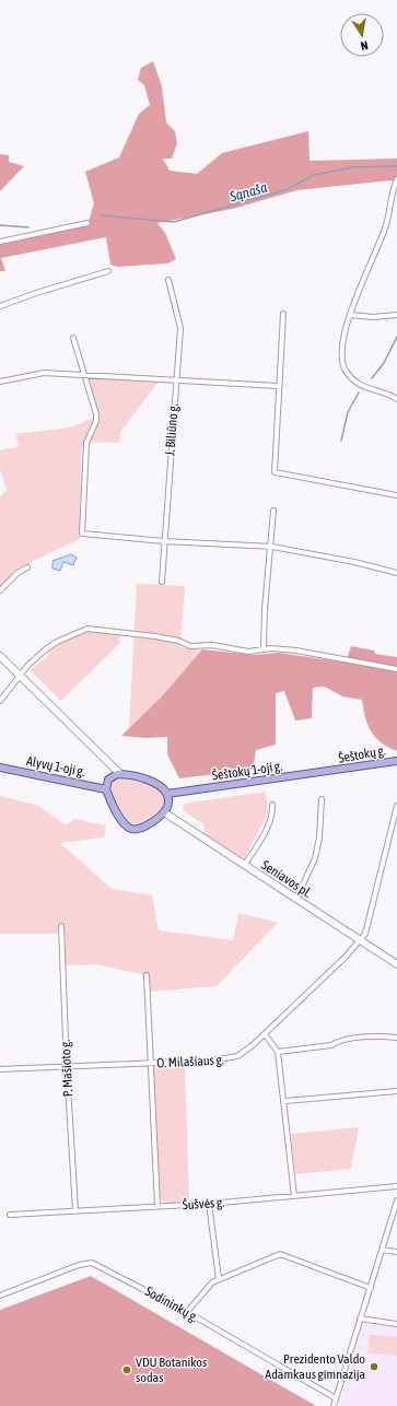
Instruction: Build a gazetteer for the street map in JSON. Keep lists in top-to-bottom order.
{
  "streets": {
    "main road": ["Šeštokų g.", "Alyvų 1-oji g.", "Šeštokų 1-oji g."],
    "street": [
      "J. Biliūno g.",
      "Seniavos pl.",
      "O. Milašiaus g.",
      "P. Mašioto g.",
      "Šušvės g.",
      "Sodininkų g."
    ]
  },
  "crossings": [
    ["Šeštokų g.", "Šeštokų 1-oji g."],
    ["Alyvų 1-oji g.", "Šeštokų 1-oji g."],
    ["Alyvų 1-oji g.", "Seniavos pl."],
    ["Šeštokų 1-oji g.", "Seniavos pl."],
    ["Seniavos pl.", "O. Milašiaus g."],
    ["O. Milašiaus g.", "P. Mašioto g."],
    ["P. Mašioto g.", "Šušvės g."]
  ],
  "water": ["Sąnaša"],
  "places": ["Prezidento Valdo Adamkaus gimnazija", "VDU Botanikos sodas"],
  "north": "bottom"
}
